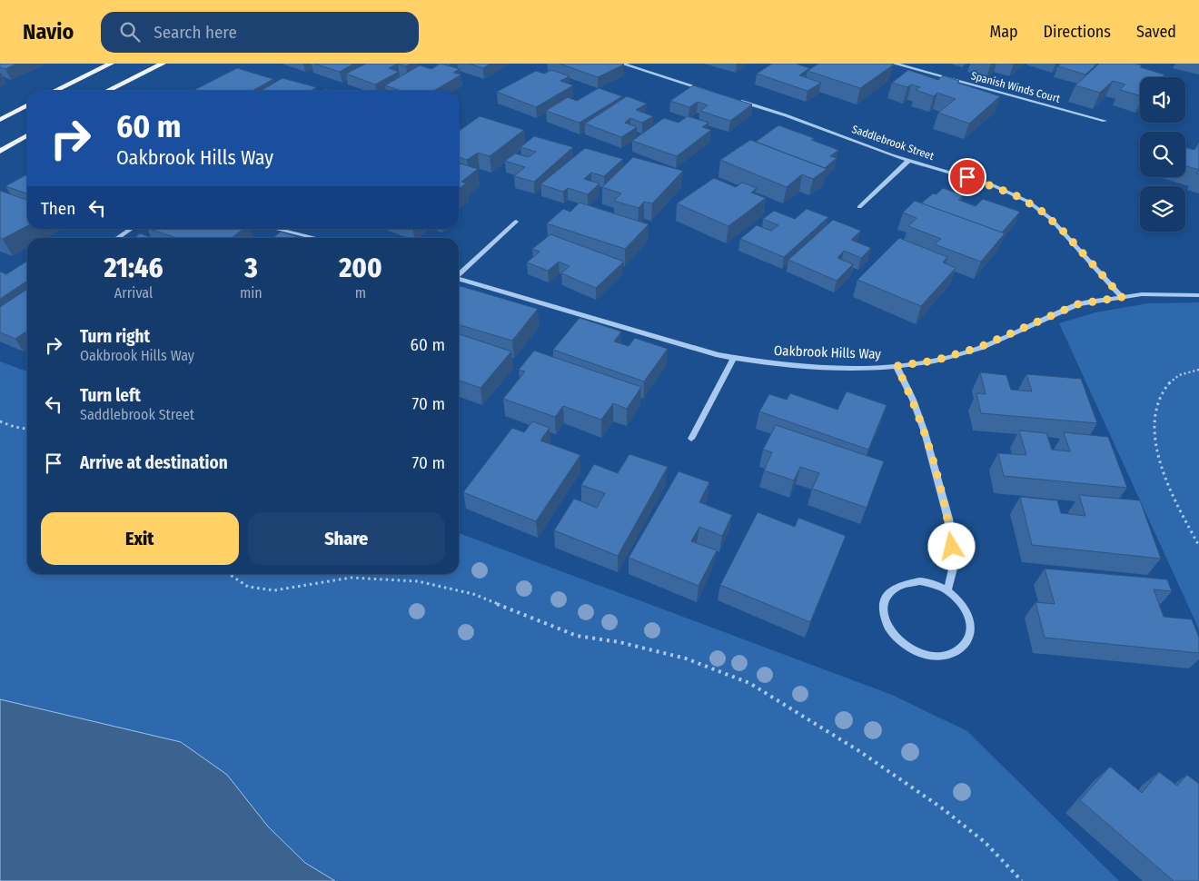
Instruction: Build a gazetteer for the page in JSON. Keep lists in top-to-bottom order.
{
  "streets": {
    "street": ["Spanish Winds Court", "Saddlebrook Street", "Oakbrook Hills Way"]
  },
  "crossings": [
    ["Saddlebrook Street", "Oakbrook Hills Way"]
  ],
  "page": {
    "header": "Navio",
    "search": "Search here",
    "nav": ["Map", "Directions", "Saved"],
    "turn": ["60 m", "Oakbrook Hills Way"],
    "then": "Then",
    "eta": [
      "21:46",
      "Arrival",
      "3",
      "min",
      "200",
      "m"
    ],
    "list": [
      {
        "name": "Turn right",
        "note": "Oakbrook Hills Way",
        "value": "60 m"
      },
      {
        "name": "Turn left",
        "note": "Saddlebrook Street",
        "value": "70 m"
      },
      {
        "name": "Arrive at destination",
        "value": "70 m"
      }
    ],
    "buttons": ["Exit", "Share"]
  }
}
